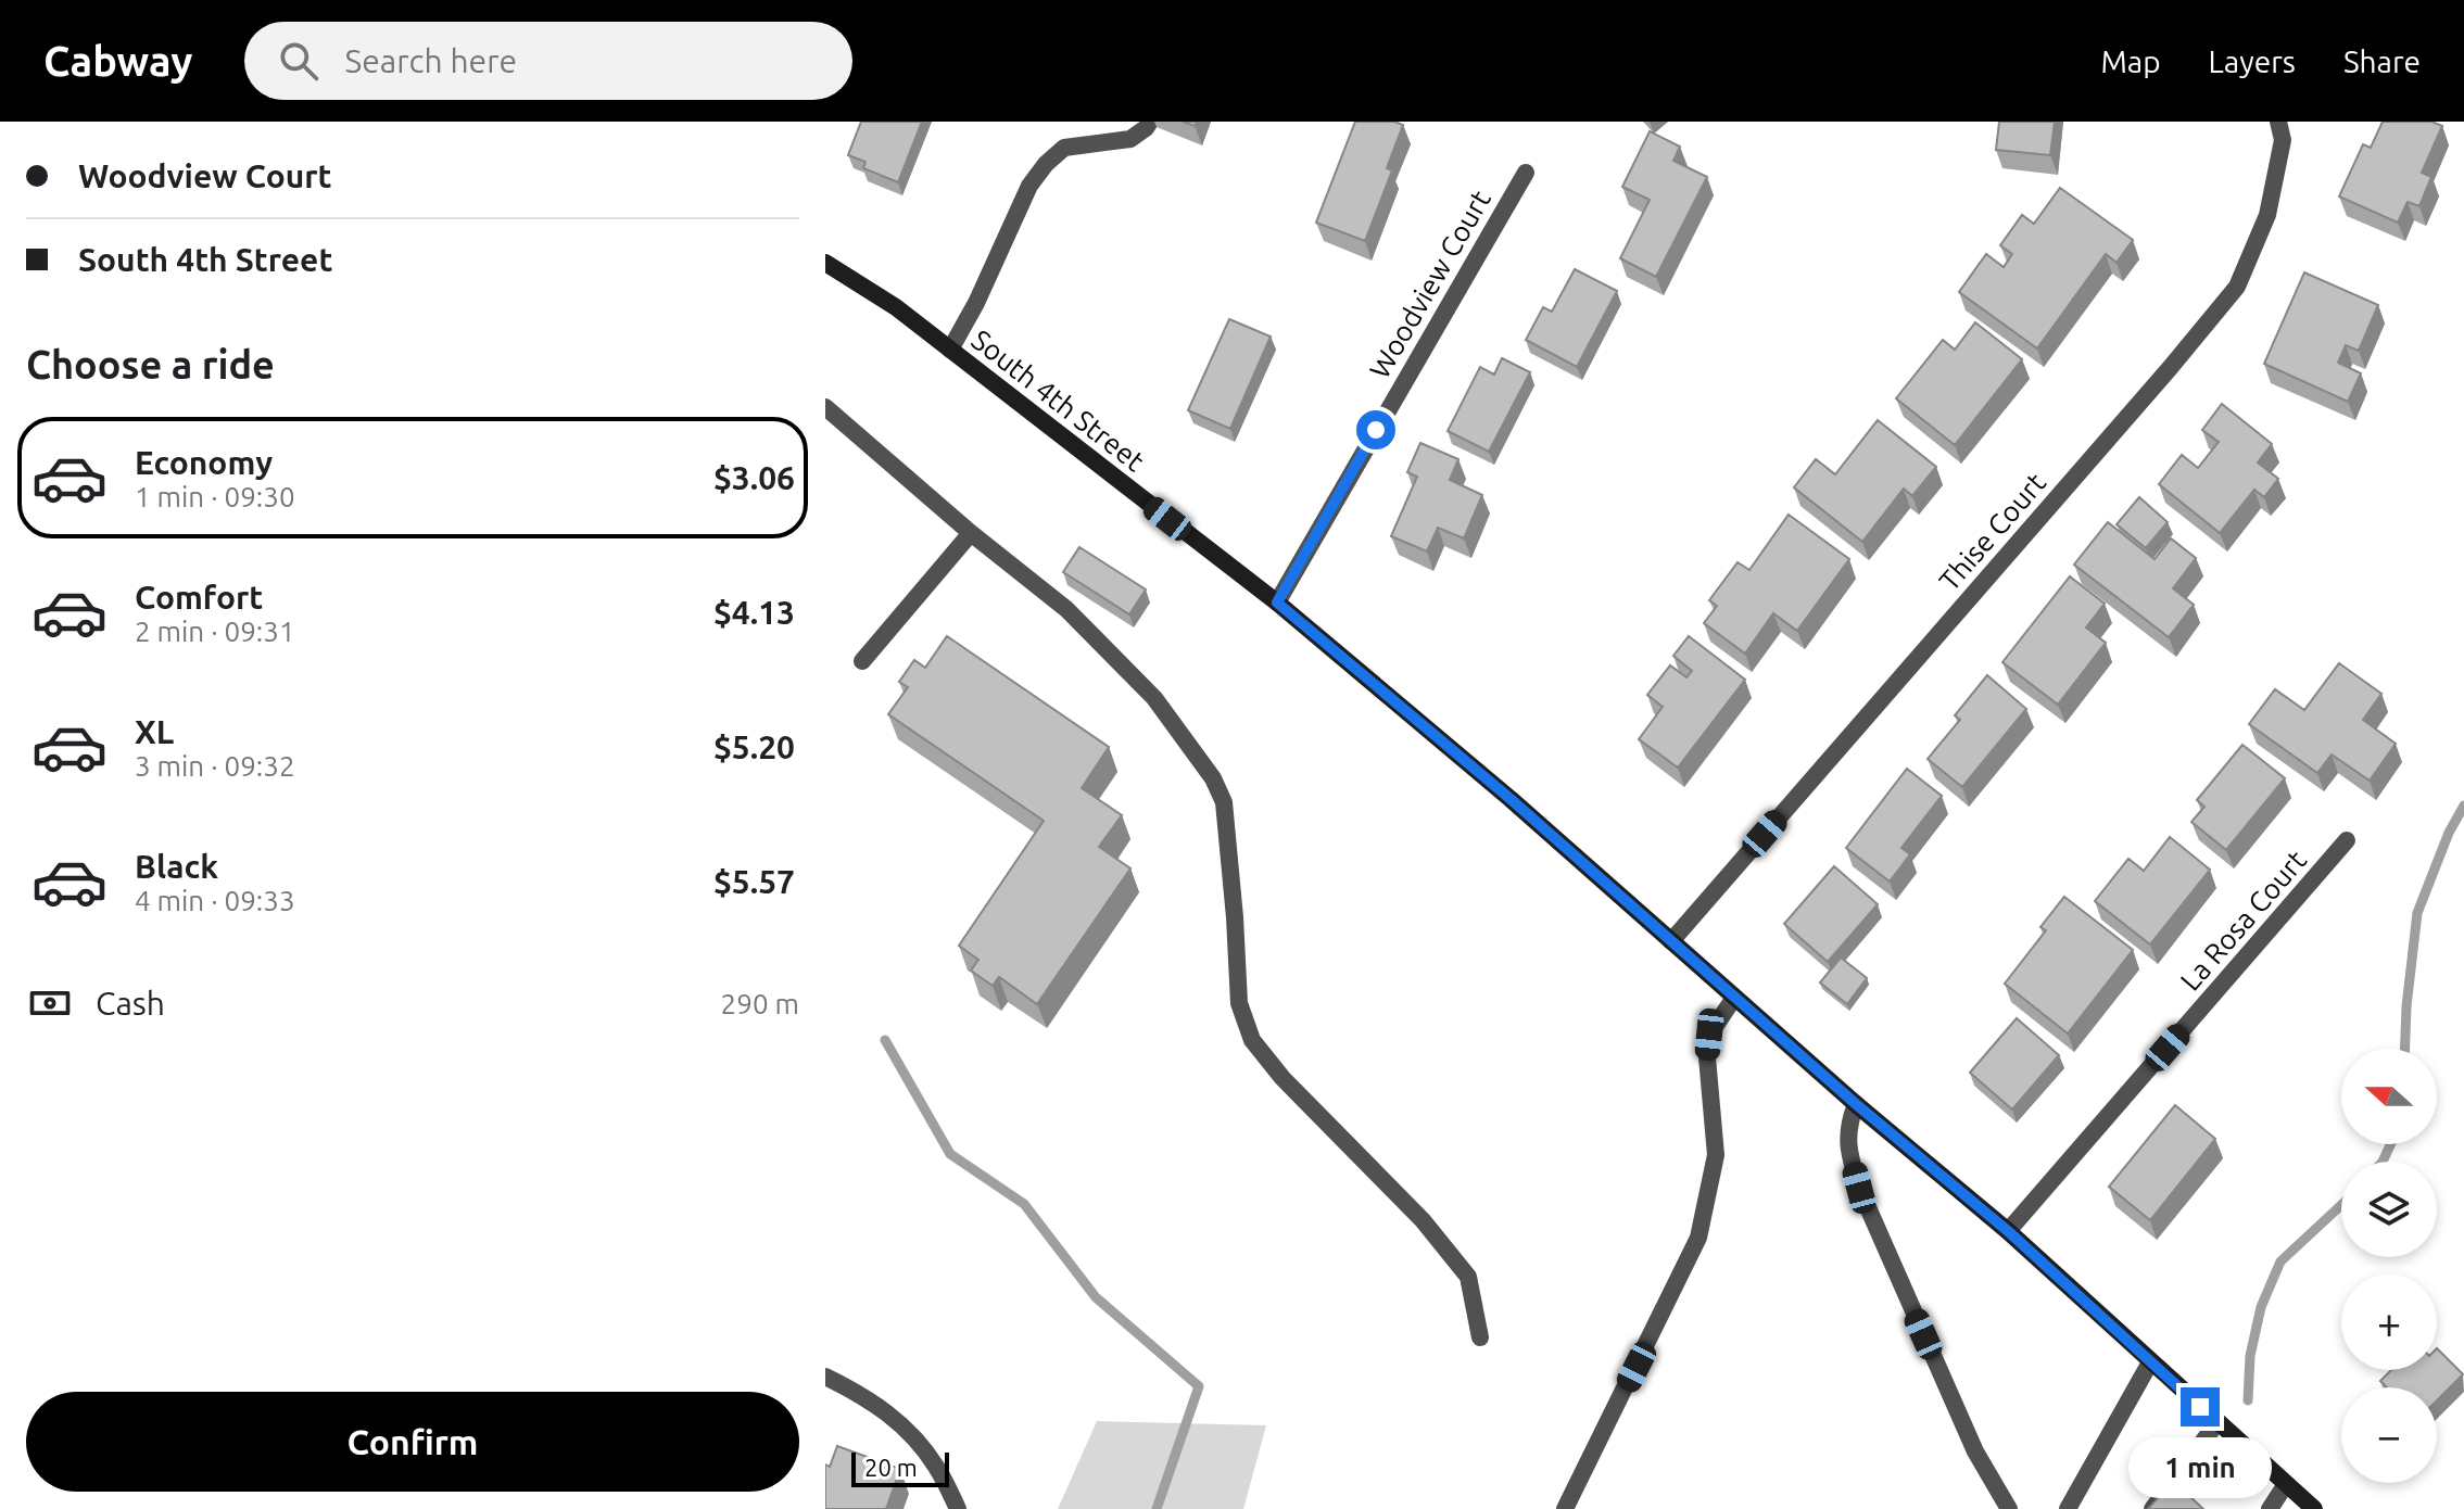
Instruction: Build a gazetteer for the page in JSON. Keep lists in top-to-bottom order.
{
  "streets": {
    "main road": ["South 4th Street"],
    "street": ["Woodview Court", "Thise Court", "La Rosa Court"]
  },
  "crossings": [
    ["Woodview Court", "South 4th Street"],
    ["South 4th Street", "Thise Court"],
    ["South 4th Street", "La Rosa Court"]
  ],
  "scale_bar": "20 m",
  "north": "left",
  "page": {
    "header": "Cabway",
    "search": "Search here",
    "nav": ["Map", "Layers", "Share"],
    "banner": ["Woodview Court", "South 4th Street"],
    "heading": "Choose a ride",
    "list": [
      {
        "name": "Economy",
        "note": "1 min · 09:30",
        "value": "$3.06"
      },
      {
        "name": "Comfort",
        "note": "2 min · 09:31",
        "value": "$4.13"
      },
      {
        "name": "XL",
        "note": "3 min · 09:32",
        "value": "$5.20"
      },
      {
        "name": "Black",
        "note": "4 min · 09:33",
        "value": "$5.57"
      }
    ],
    "pay": ["Cash", "290 m"],
    "map_buttons": ["+", "−"],
    "buttons": "Confirm",
    "bubble": "1 min",
    "scale": "20 m"
  }
}
